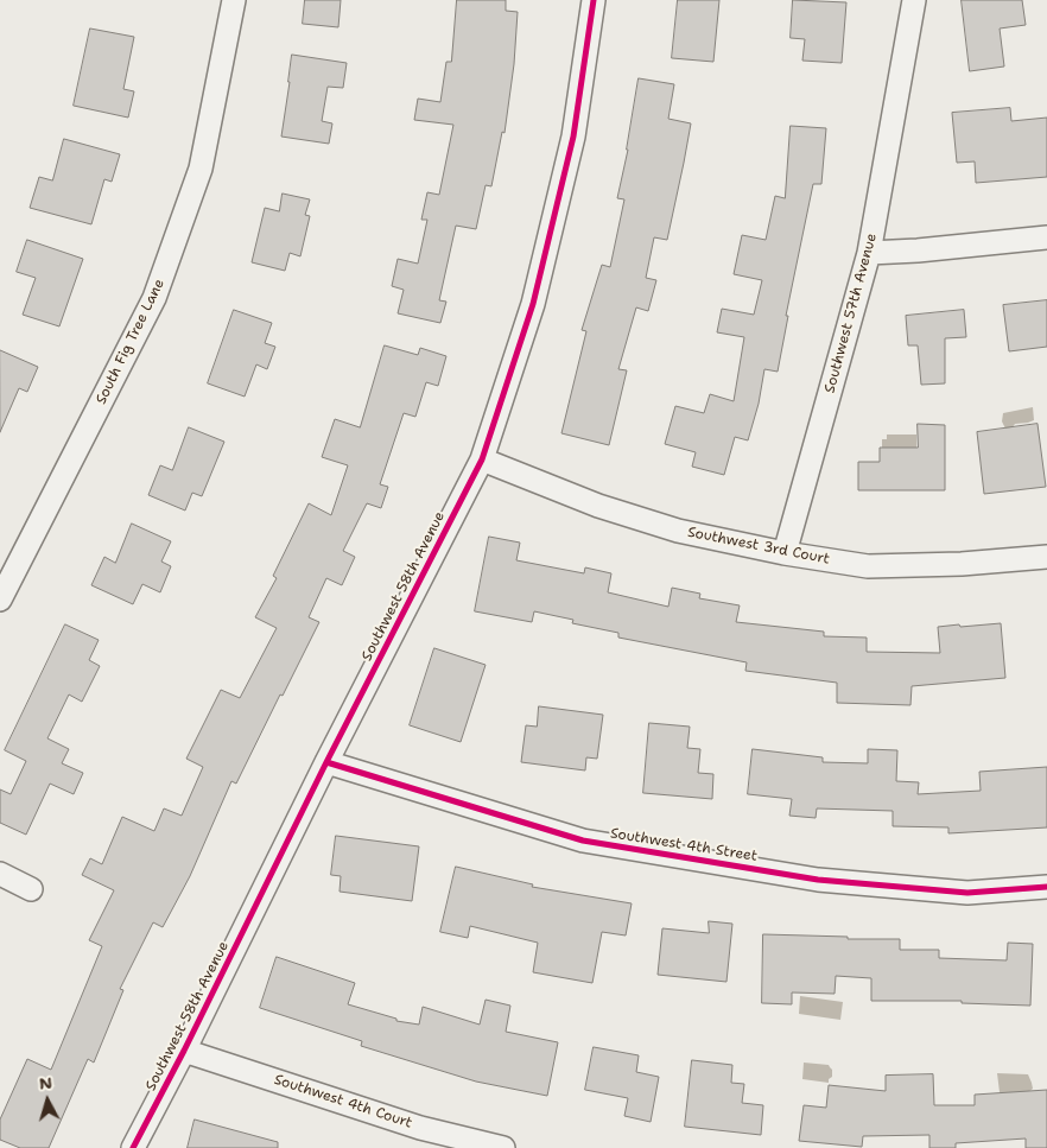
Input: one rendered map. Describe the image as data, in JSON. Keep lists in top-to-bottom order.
{
  "streets": {
    "street": [
      "Southwest 57th Avenue",
      "South Fig Tree Lane",
      "Southwest 3rd Court",
      "Southwest 58th Avenue",
      "Southwest 4th Street",
      "Southwest 4th Court"
    ]
  },
  "crossings": [
    ["Southwest 57th Avenue", "Southwest 3rd Court"],
    ["Southwest 3rd Court", "Southwest 58th Avenue"],
    ["Southwest 58th Avenue", "Southwest 4th Street"],
    ["Southwest 58th Avenue", "Southwest 4th Court"]
  ],
  "north": "top"
}
